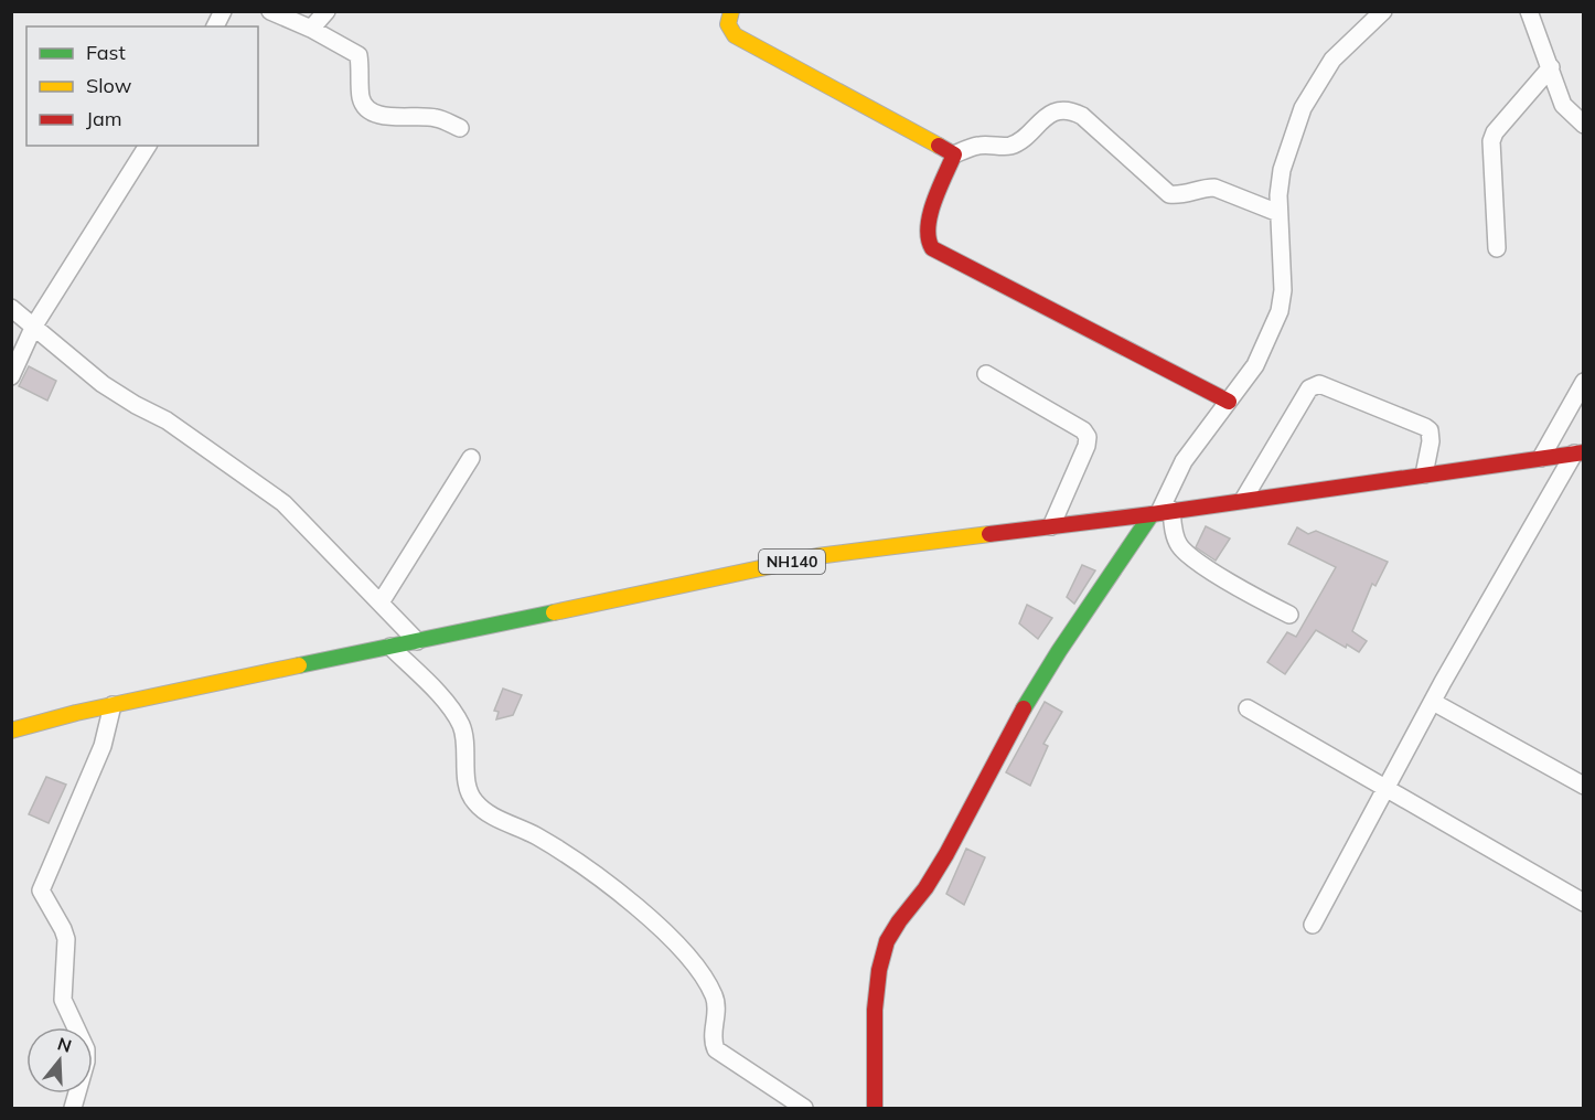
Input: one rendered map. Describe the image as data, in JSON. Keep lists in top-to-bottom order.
{
  "streets": {
    "main road": ["NH140"]
  },
  "legend": ["Fast", "Slow", "Jam"],
  "north": "top"
}
